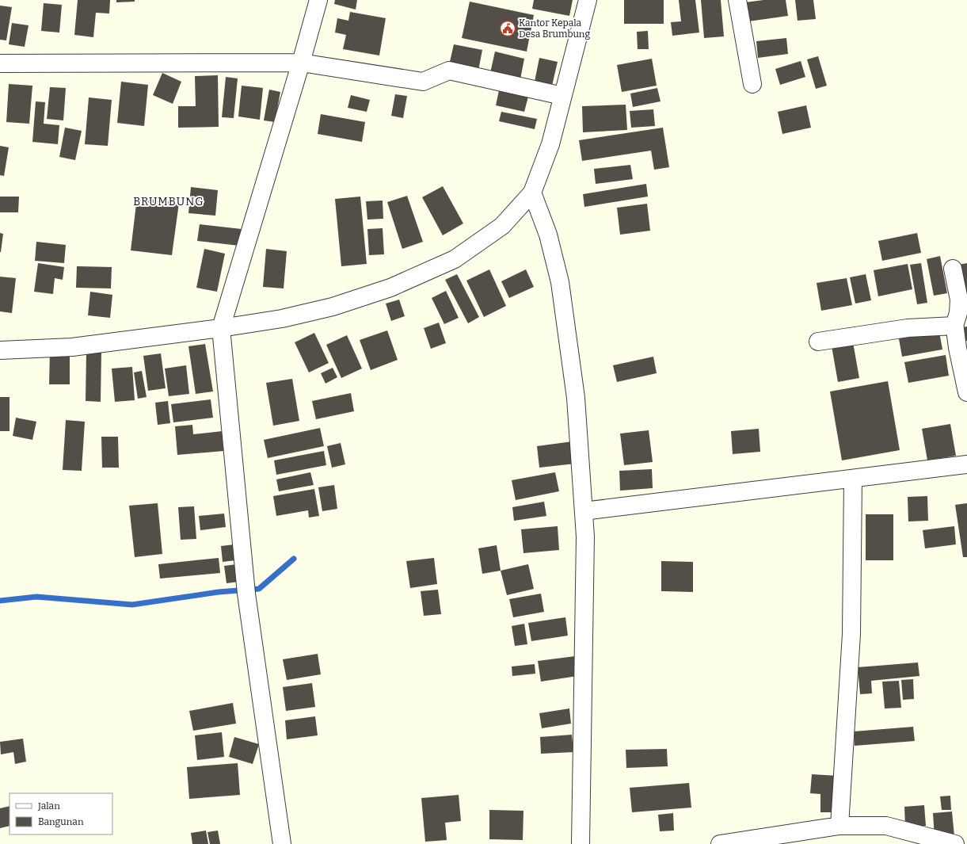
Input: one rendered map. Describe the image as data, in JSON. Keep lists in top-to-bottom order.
{
  "districts": ["BRUMBUNG"],
  "places": {
    "public building": ["Kantor Kepala Desa Brumbung"]
  },
  "legend": ["Jalan", "Bangunan"]
}
